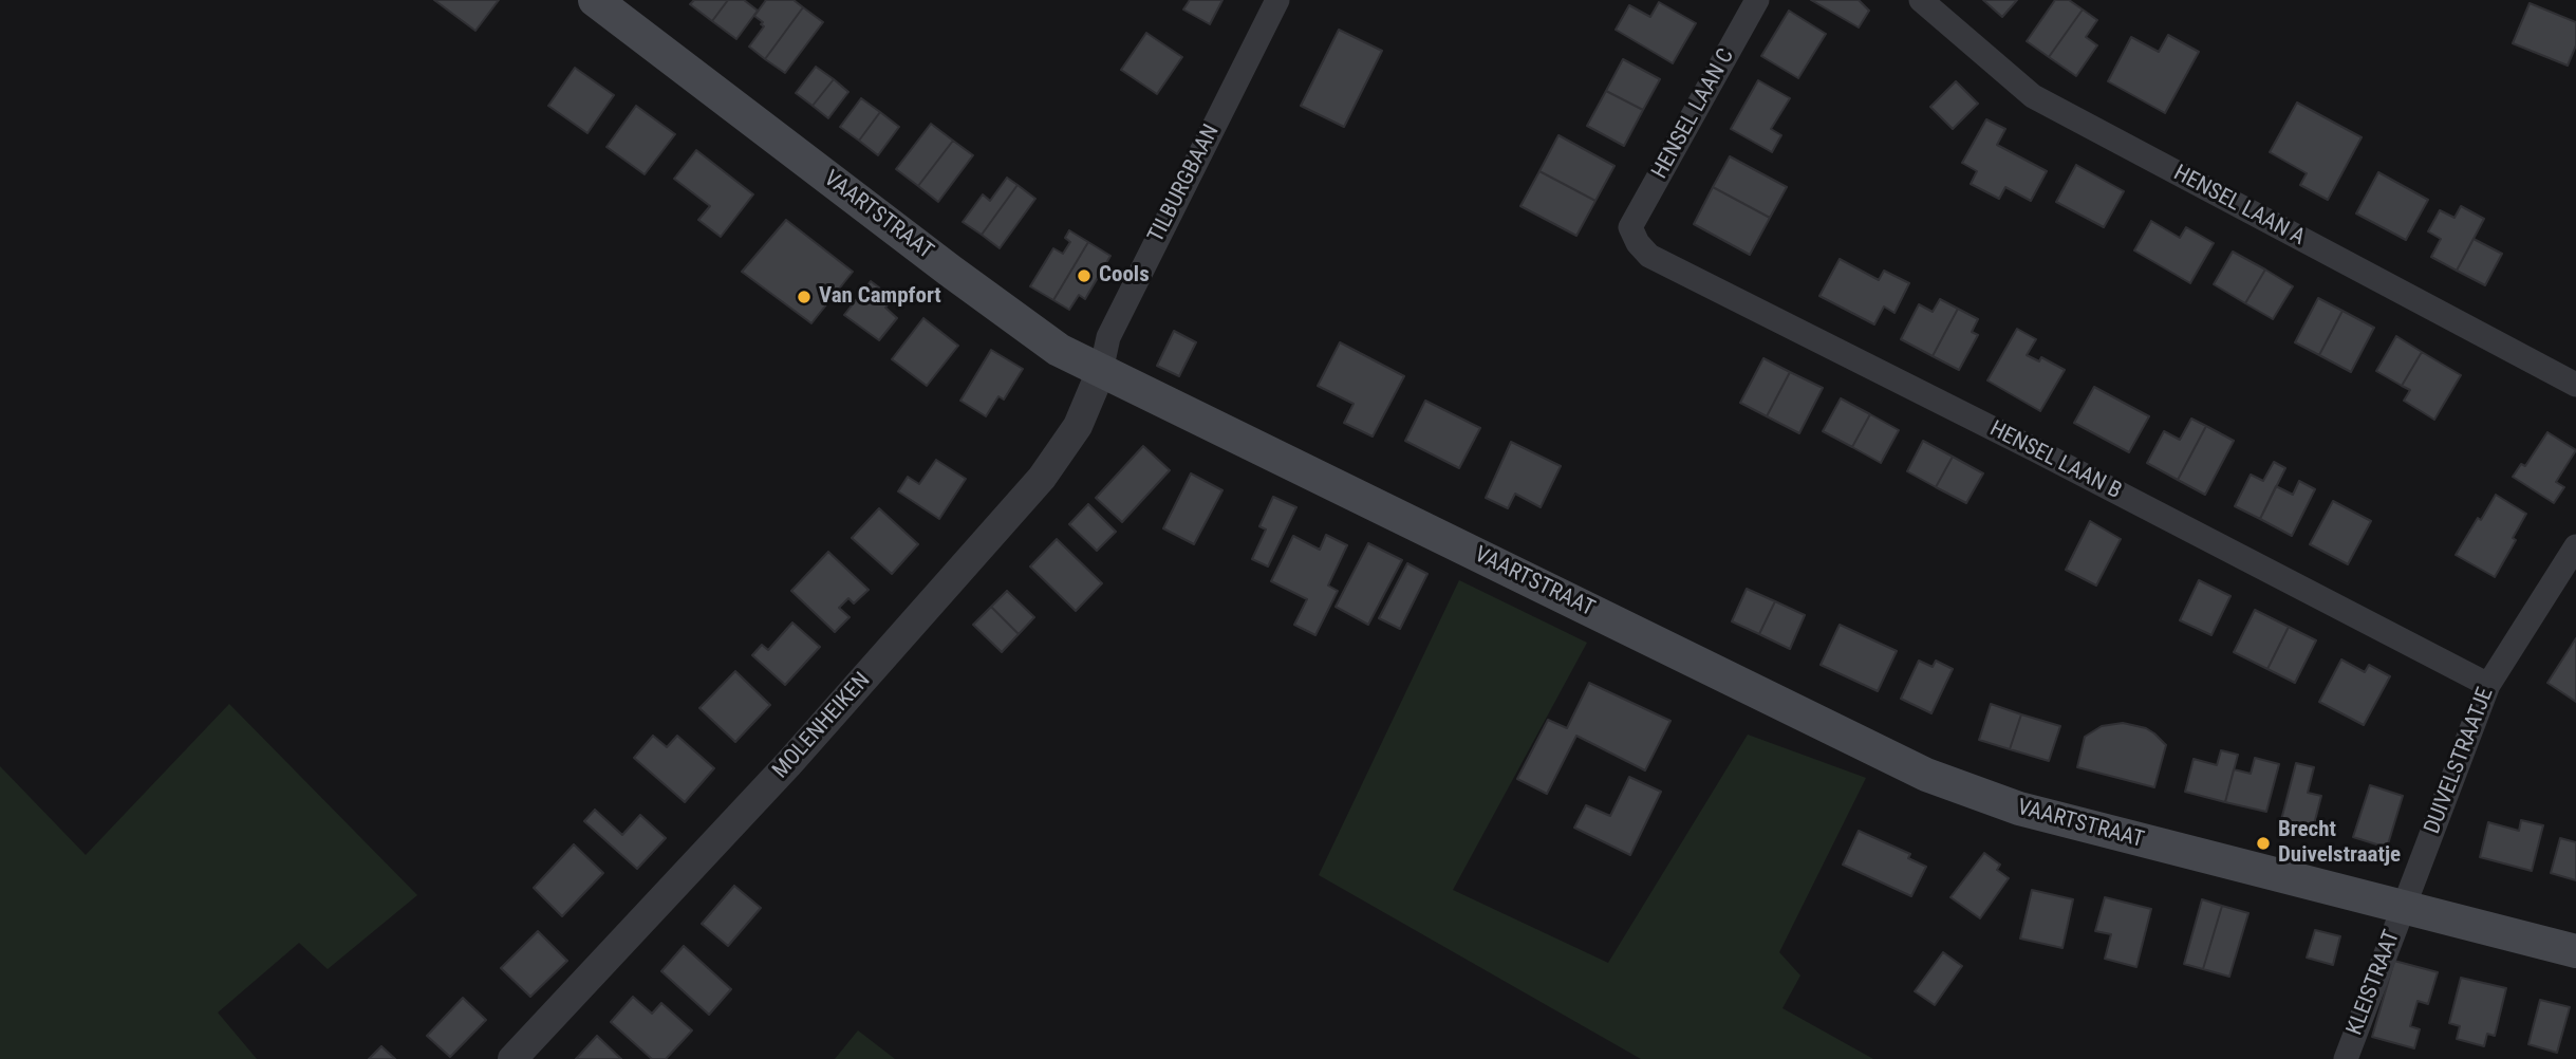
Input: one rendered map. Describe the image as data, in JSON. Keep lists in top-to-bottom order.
{
  "streets": {
    "main road": ["VAARTSTRAAT"],
    "street": [
      "HENSEL LAAN C",
      "TILBURGBAAN",
      "HENSEL LAAN A",
      "HENSEL LAAN B",
      "MOLENHEIKEN",
      "DUIVELSTRAATJE",
      "KLEISTRAAT"
    ]
  },
  "crossings": [
    ["HENSEL LAAN C", "HENSEL LAAN B"],
    ["TILBURGBAAN", "VAARTSTRAAT"],
    ["TILBURGBAAN", "MOLENHEIKEN"],
    ["VAARTSTRAAT", "MOLENHEIKEN"],
    ["VAARTSTRAAT", "DUIVELSTRAATJE"],
    ["VAARTSTRAAT", "KLEISTRAAT"],
    ["HENSEL LAAN B", "DUIVELSTRAATJE"],
    ["DUIVELSTRAATJE", "KLEISTRAAT"]
  ],
  "places": ["Cools", "Van Campfort", "Brecht Duivelstraatje"]
}
